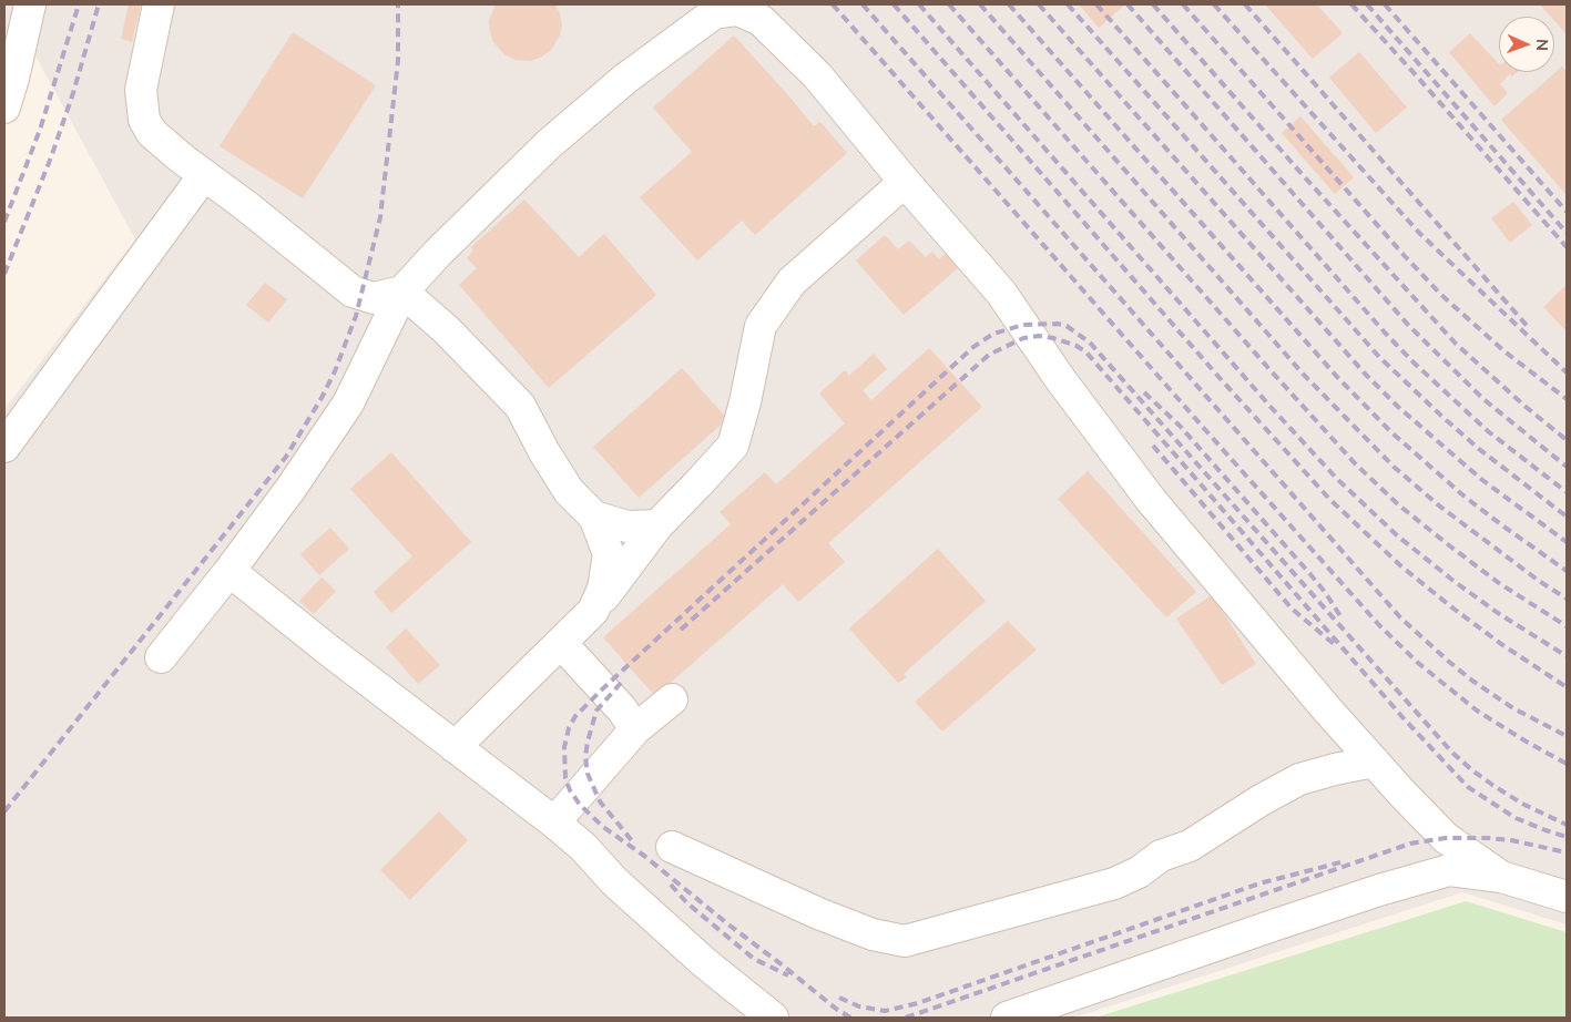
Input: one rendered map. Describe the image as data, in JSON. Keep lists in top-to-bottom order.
{
  "north": "right"
}
